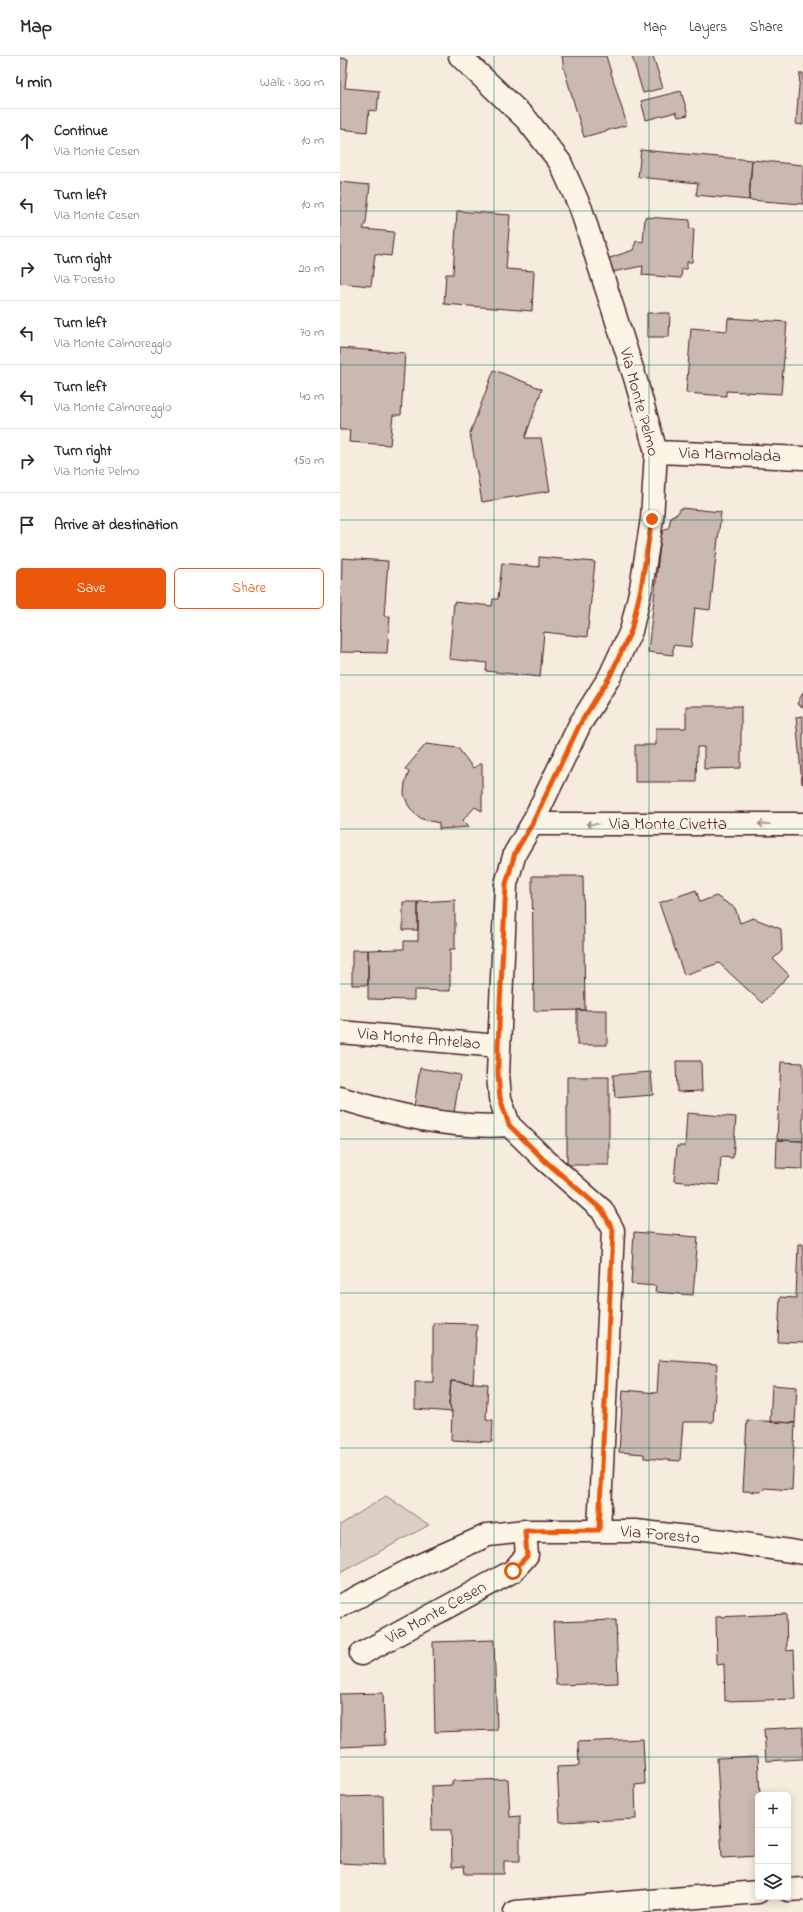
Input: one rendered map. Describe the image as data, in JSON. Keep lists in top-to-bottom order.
{
  "streets": {
    "street": [
      "Via Monte Pelmo",
      "Via Marmolada",
      "Via Monte Civetta",
      "Via Monte Antelao",
      "Via Foresto",
      "Via Monte Cesen"
    ]
  },
  "crossings": [
    ["Via Monte Pelmo", "Via Marmolada"],
    ["Via Monte Pelmo", "Via Monte Civetta"],
    ["Via Monte Pelmo", "Via Monte Antelao"],
    ["Via Foresto", "Via Monte Cesen"]
  ],
  "one_way": ["Via Monte Civetta"],
  "page": {
    "header": "Map",
    "nav": ["Map", "Layers", "Share"],
    "heading": ["4 min", "Walk · 300 m"],
    "list": [
      ["Continue", "Via Monte Cesen", "10 m"],
      ["Turn left", "Via Monte Cesen", "10 m"],
      ["Turn right", "Via Foresto", "20 m"],
      ["Turn left", "Via Monte Calmoreggio", "70 m"],
      ["Turn left", "Via Monte Calmoreggio", "40 m"],
      ["Turn right", "Via Monte Pelmo", "150 m"],
      "Arrive at destination"
    ],
    "buttons": ["Save", "Share"],
    "map_buttons": ["+", "−"]
  }
}
